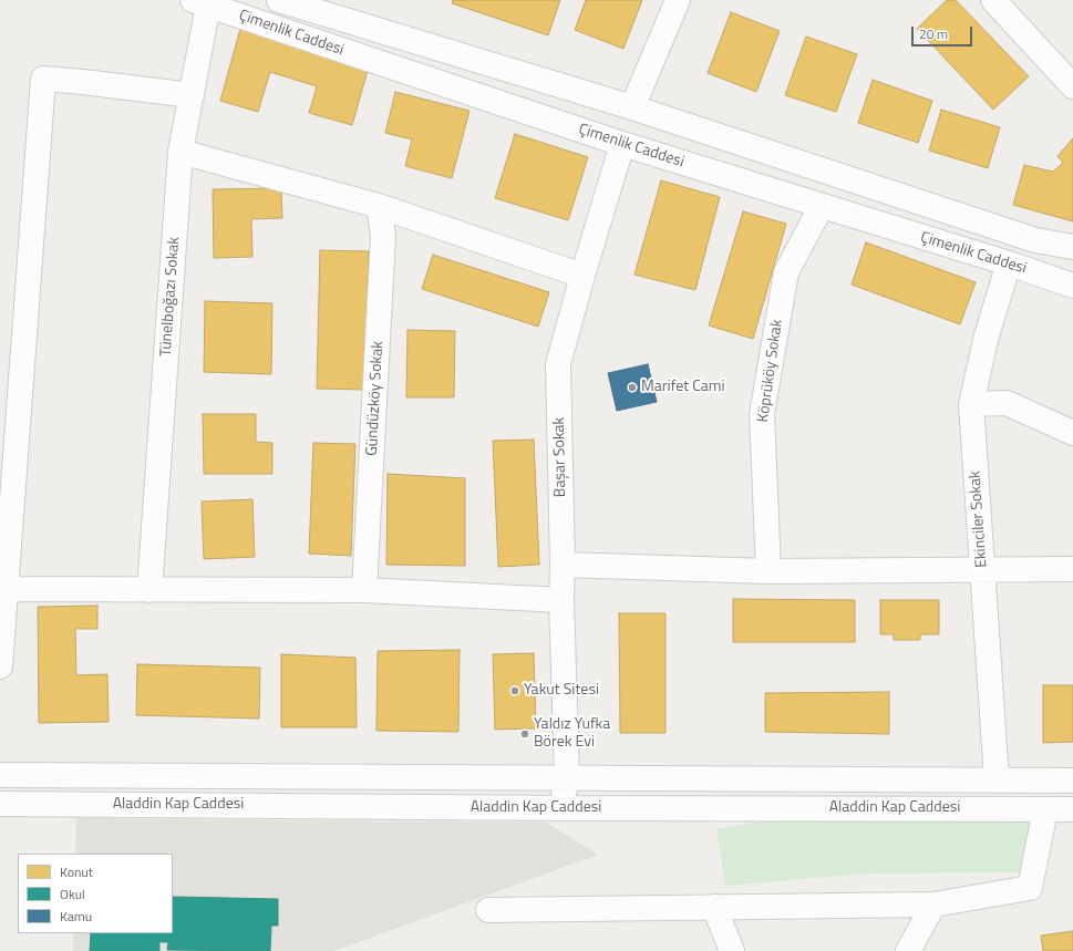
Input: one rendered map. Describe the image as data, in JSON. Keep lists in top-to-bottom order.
{
  "streets": {
    "street": [
      "Çimenlik Caddesi",
      "Tünelboğazı Sokak",
      "Köprüköy Sokak",
      "Gündüzköy Sokak",
      "Başar Sokak",
      "Ekinciler Sokak",
      "Aladdin Kap Caddesi"
    ]
  },
  "crossings": [
    ["Çimenlik Caddesi", "Tünelboğazı Sokak"],
    ["Çimenlik Caddesi", "Köprüköy Sokak"],
    ["Çimenlik Caddesi", "Başar Sokak"],
    ["Çimenlik Caddesi", "Ekinciler Sokak"],
    ["Başar Sokak", "Aladdin Kap Caddesi"],
    ["Ekinciler Sokak", "Aladdin Kap Caddesi"]
  ],
  "places": ["Marifet Cami", "Yakut Sitesi", "Yaldız Yufka Börek Evi"],
  "legend": ["Konut", "Okul", "Kamu"],
  "scale_bar": "20 m"
}
